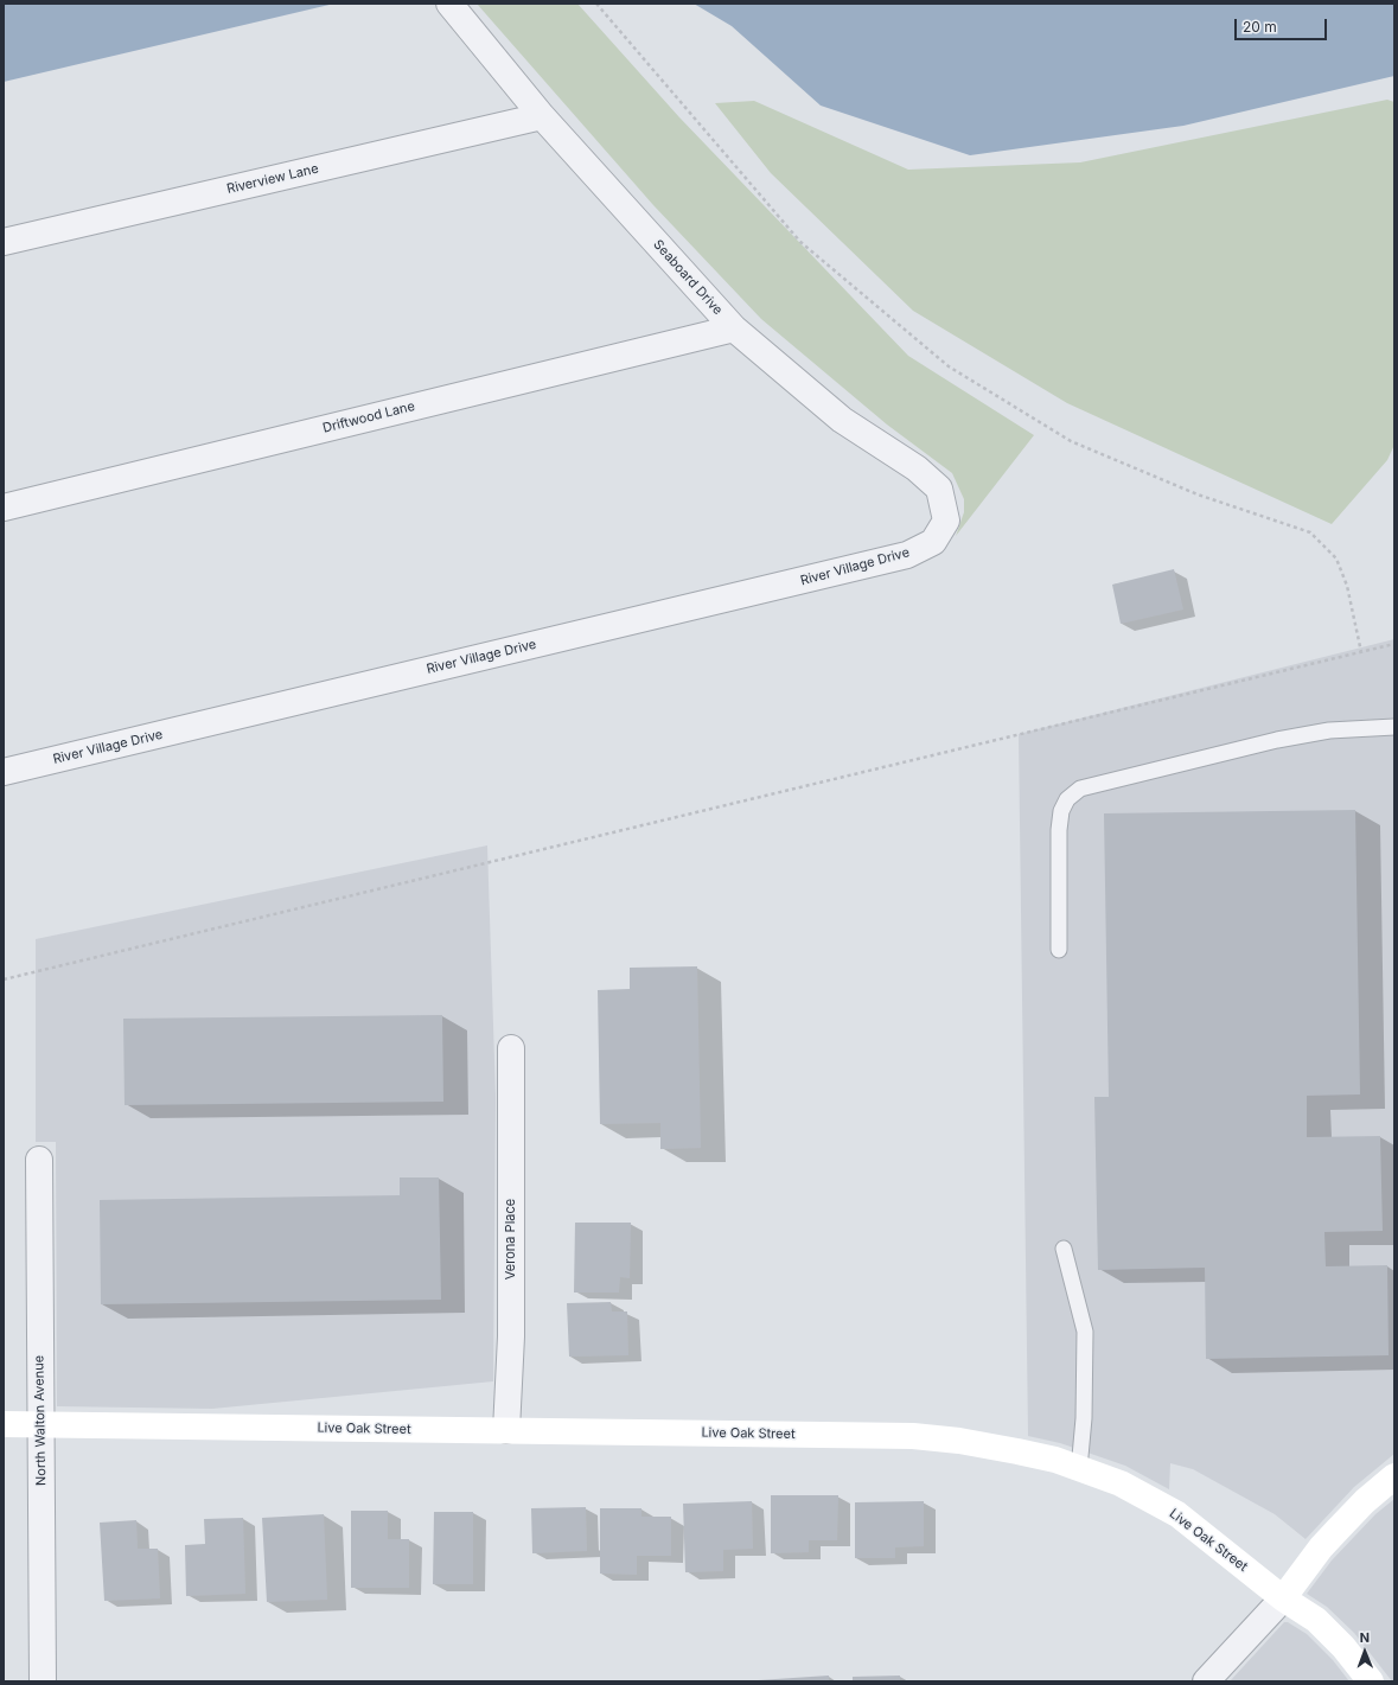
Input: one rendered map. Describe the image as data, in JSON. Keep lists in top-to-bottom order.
{
  "streets": {
    "street": [
      "Riverview Lane",
      "Seaboard Drive",
      "Driftwood Lane",
      "River Village Drive",
      "Verona Place",
      "North Walton Avenue",
      "Live Oak Street"
    ]
  },
  "crossings": [
    ["Riverview Lane", "Seaboard Drive"],
    ["Seaboard Drive", "Driftwood Lane"],
    ["Seaboard Drive", "River Village Drive"],
    ["Verona Place", "Live Oak Street"],
    ["North Walton Avenue", "Live Oak Street"]
  ],
  "scale_bar": "20 m",
  "north": "top"
}
